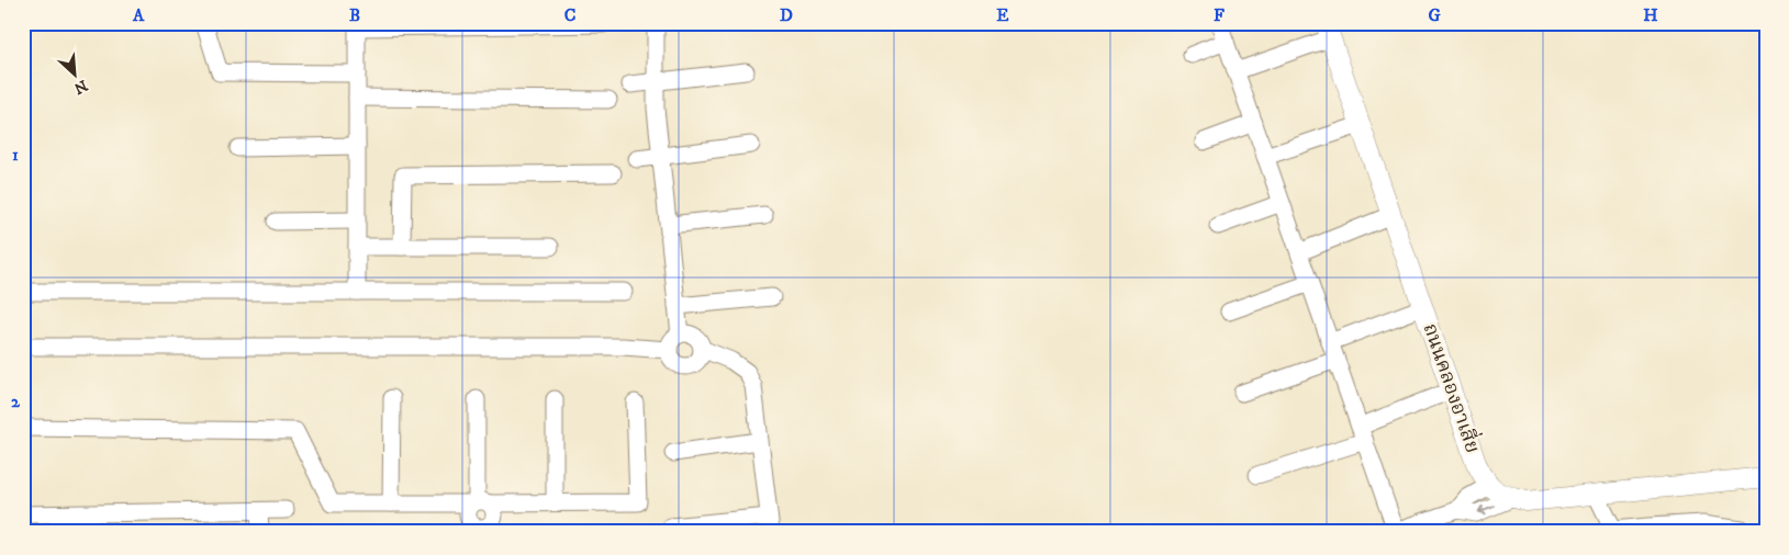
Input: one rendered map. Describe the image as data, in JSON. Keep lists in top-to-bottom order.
{
  "streets": {
    "street": ["ถนนคลองอาเสี่ย"]
  },
  "north": "bottom right",
  "grid": {
    "columns": [
      "A",
      "B",
      "C",
      "D",
      "E",
      "F",
      "G",
      "H"
    ],
    "rows": ["1", "2"]
  }
}
